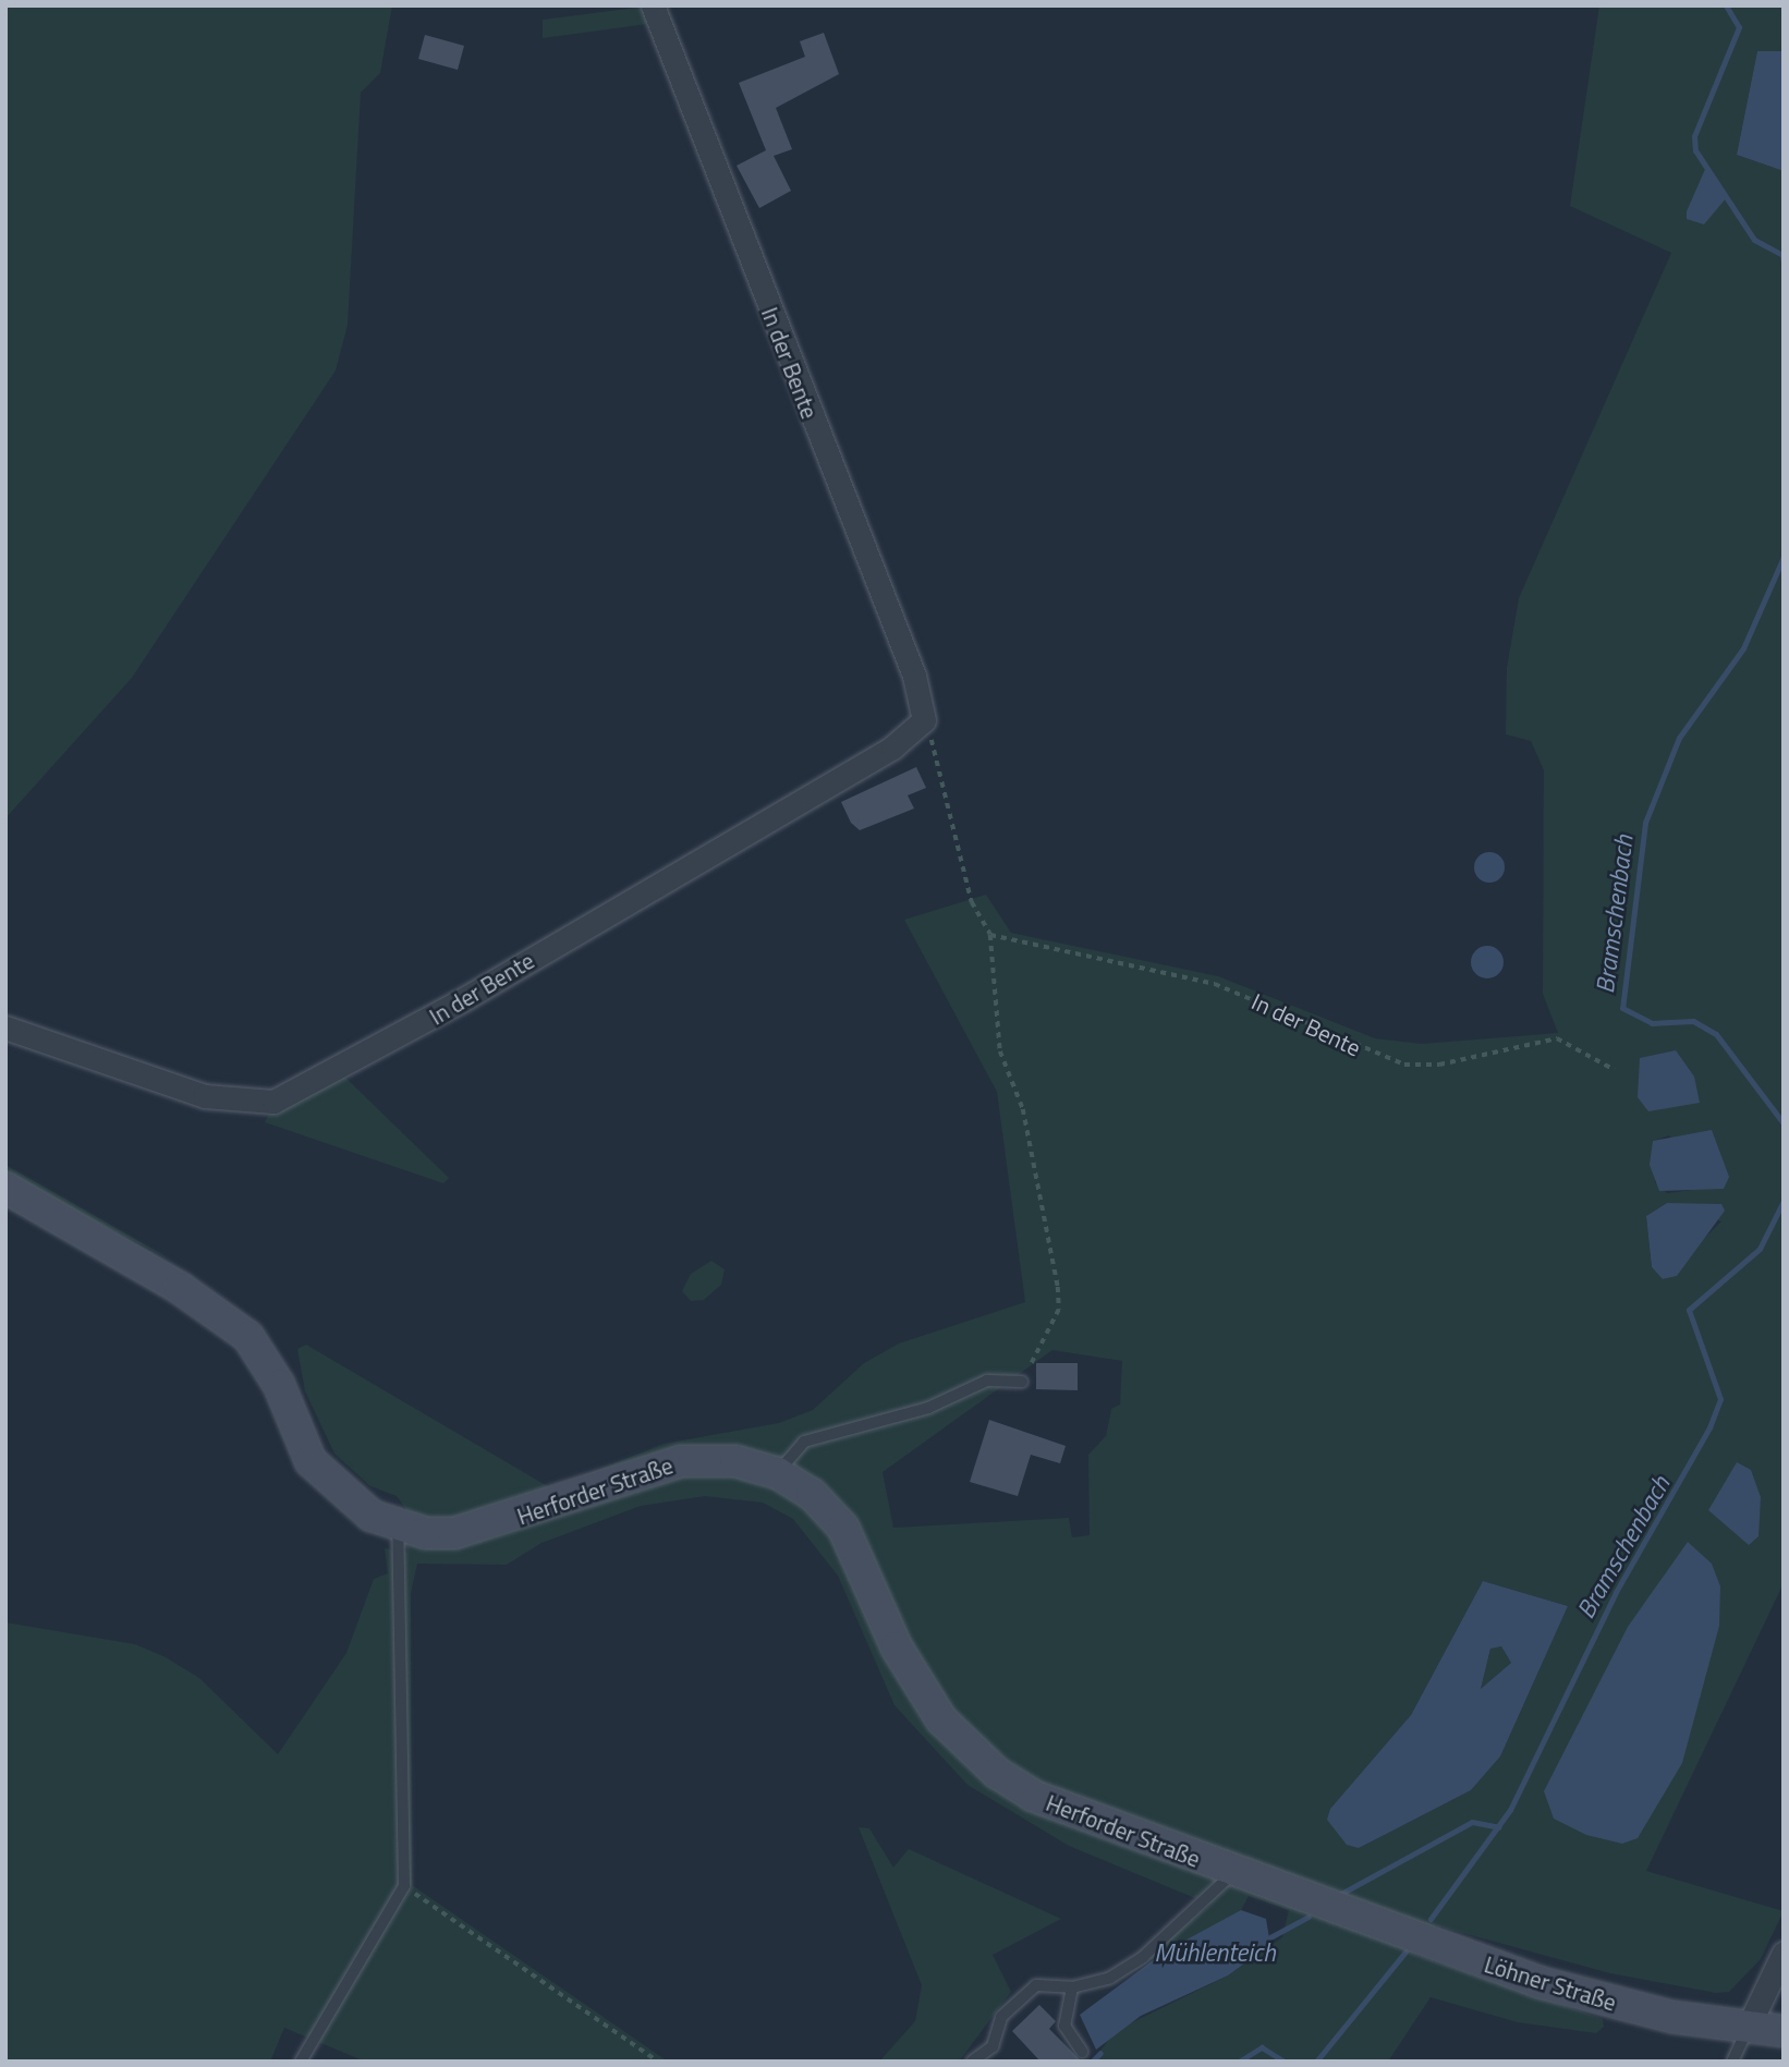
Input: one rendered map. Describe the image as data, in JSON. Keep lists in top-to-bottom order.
{
  "streets": {
    "main road": ["Herforder Straße", "Löhner Straße"],
    "street": ["In der Bente"]
  },
  "crossings": [
    ["Herforder Straße", "Löhner Straße"]
  ],
  "water": ["Bramschenbach", "Mühlenteich"]
}
